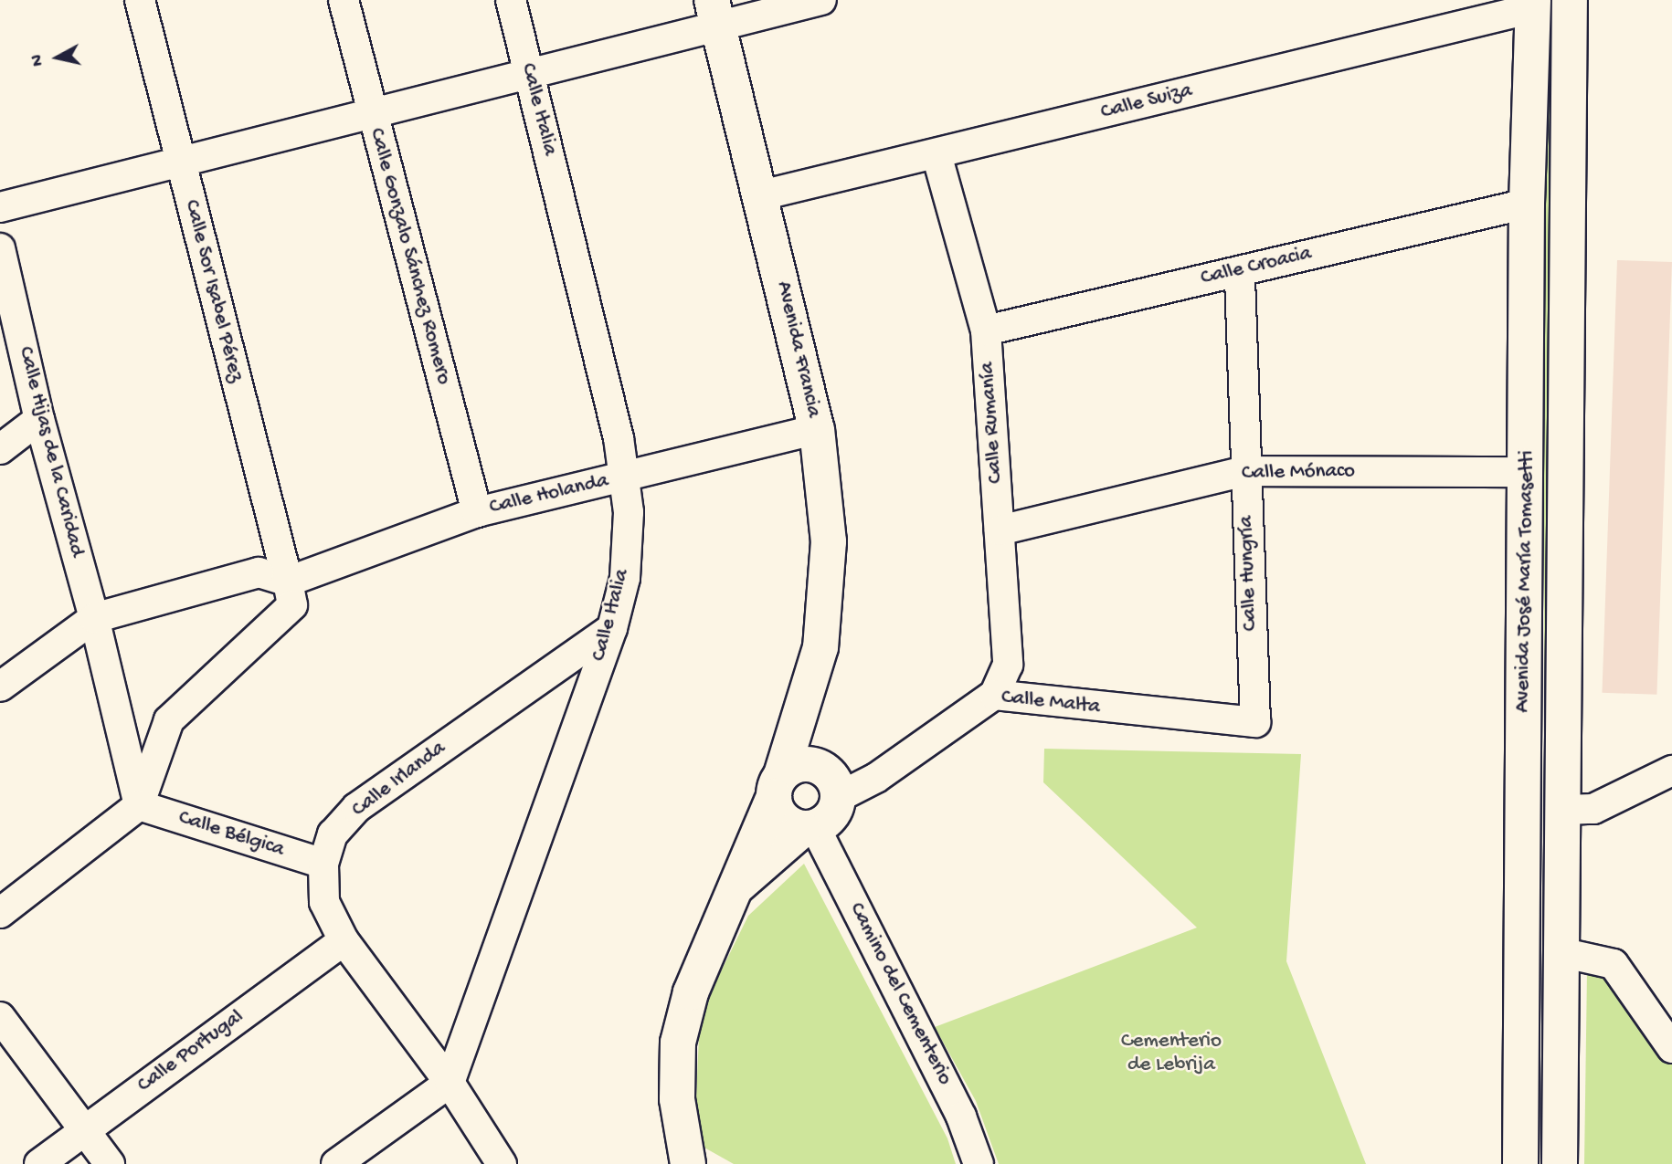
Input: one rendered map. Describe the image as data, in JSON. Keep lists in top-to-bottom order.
{
  "streets": {
    "street": [
      "Calle Suiza",
      "Calle Italia",
      "Calle Gonzalo Sánchez Romero",
      "Calle Croacia",
      "Calle Sor Isabel Pérez",
      "Avenida Francia",
      "Calle Rumanía",
      "Calle Hijas de la Caridad",
      "Calle Mónaco",
      "Calle Holanda",
      "Calle Hungría",
      "Avenida José María Tomasetti",
      "Calle Malta",
      "Calle Irlanda",
      "Calle Bélgica",
      "Camino del Cementerio",
      "Calle Portugal"
    ]
  },
  "crossings": [
    ["Calle Suiza", "Avenida Francia"],
    ["Calle Suiza", "Calle Rumanía"],
    ["Calle Suiza", "Avenida José María Tomasetti"],
    ["Calle Italia", "Calle Holanda"],
    ["Calle Italia", "Calle Irlanda"],
    ["Calle Gonzalo Sánchez Romero", "Calle Holanda"],
    ["Calle Croacia", "Calle Rumanía"],
    ["Calle Croacia", "Calle Hungría"],
    ["Calle Croacia", "Avenida José María Tomasetti"],
    ["Calle Sor Isabel Pérez", "Calle Hijas de la Caridad"],
    ["Calle Sor Isabel Pérez", "Calle Holanda"],
    ["Calle Sor Isabel Pérez", "Calle Bélgica"],
    ["Avenida Francia", "Calle Holanda"],
    ["Avenida Francia", "Calle Malta"],
    ["Avenida Francia", "Camino del Cementerio"],
    ["Calle Rumanía", "Calle Mónaco"],
    ["Calle Rumanía", "Calle Malta"],
    ["Calle Hijas de la Caridad", "Calle Bélgica"],
    ["Calle Mónaco", "Calle Hungría"],
    ["Calle Mónaco", "Avenida José María Tomasetti"],
    ["Calle Hungría", "Calle Malta"],
    ["Calle Malta", "Camino del Cementerio"],
    ["Calle Irlanda", "Calle Bélgica"],
    ["Calle Irlanda", "Calle Portugal"]
  ],
  "parks": ["Cementerio de Lebrija"],
  "north": "left"
}
